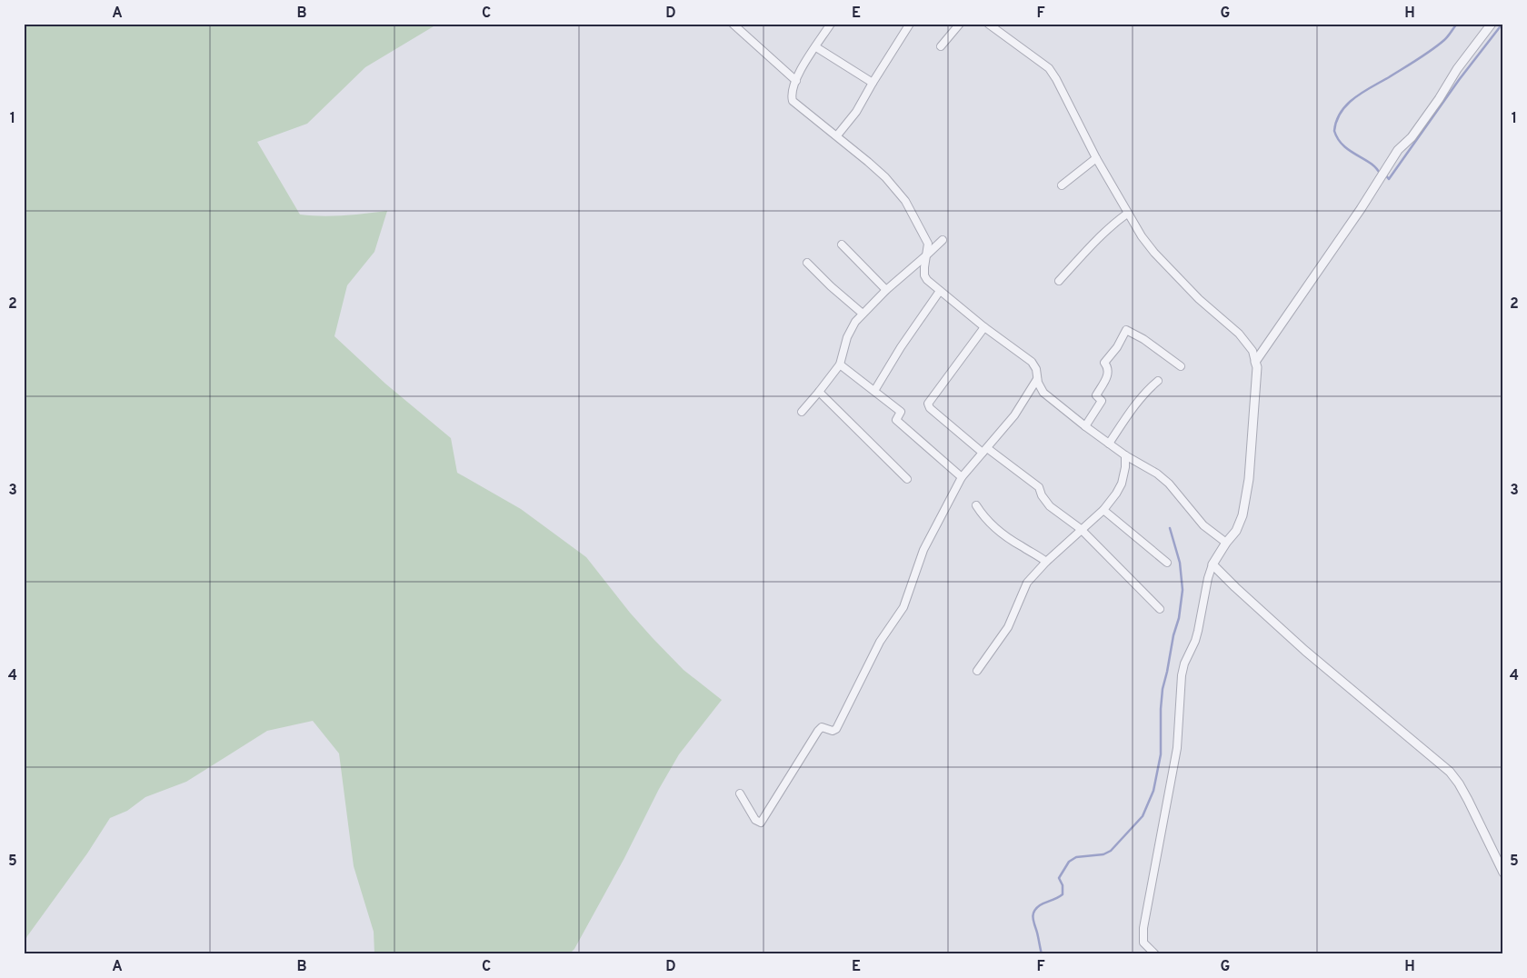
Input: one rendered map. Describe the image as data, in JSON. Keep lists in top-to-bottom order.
{
  "grid": {
    "columns": [
      "A",
      "B",
      "C",
      "D",
      "E",
      "F",
      "G",
      "H"
    ],
    "rows": [
      "1",
      "2",
      "3",
      "4",
      "5"
    ]
  }
}
